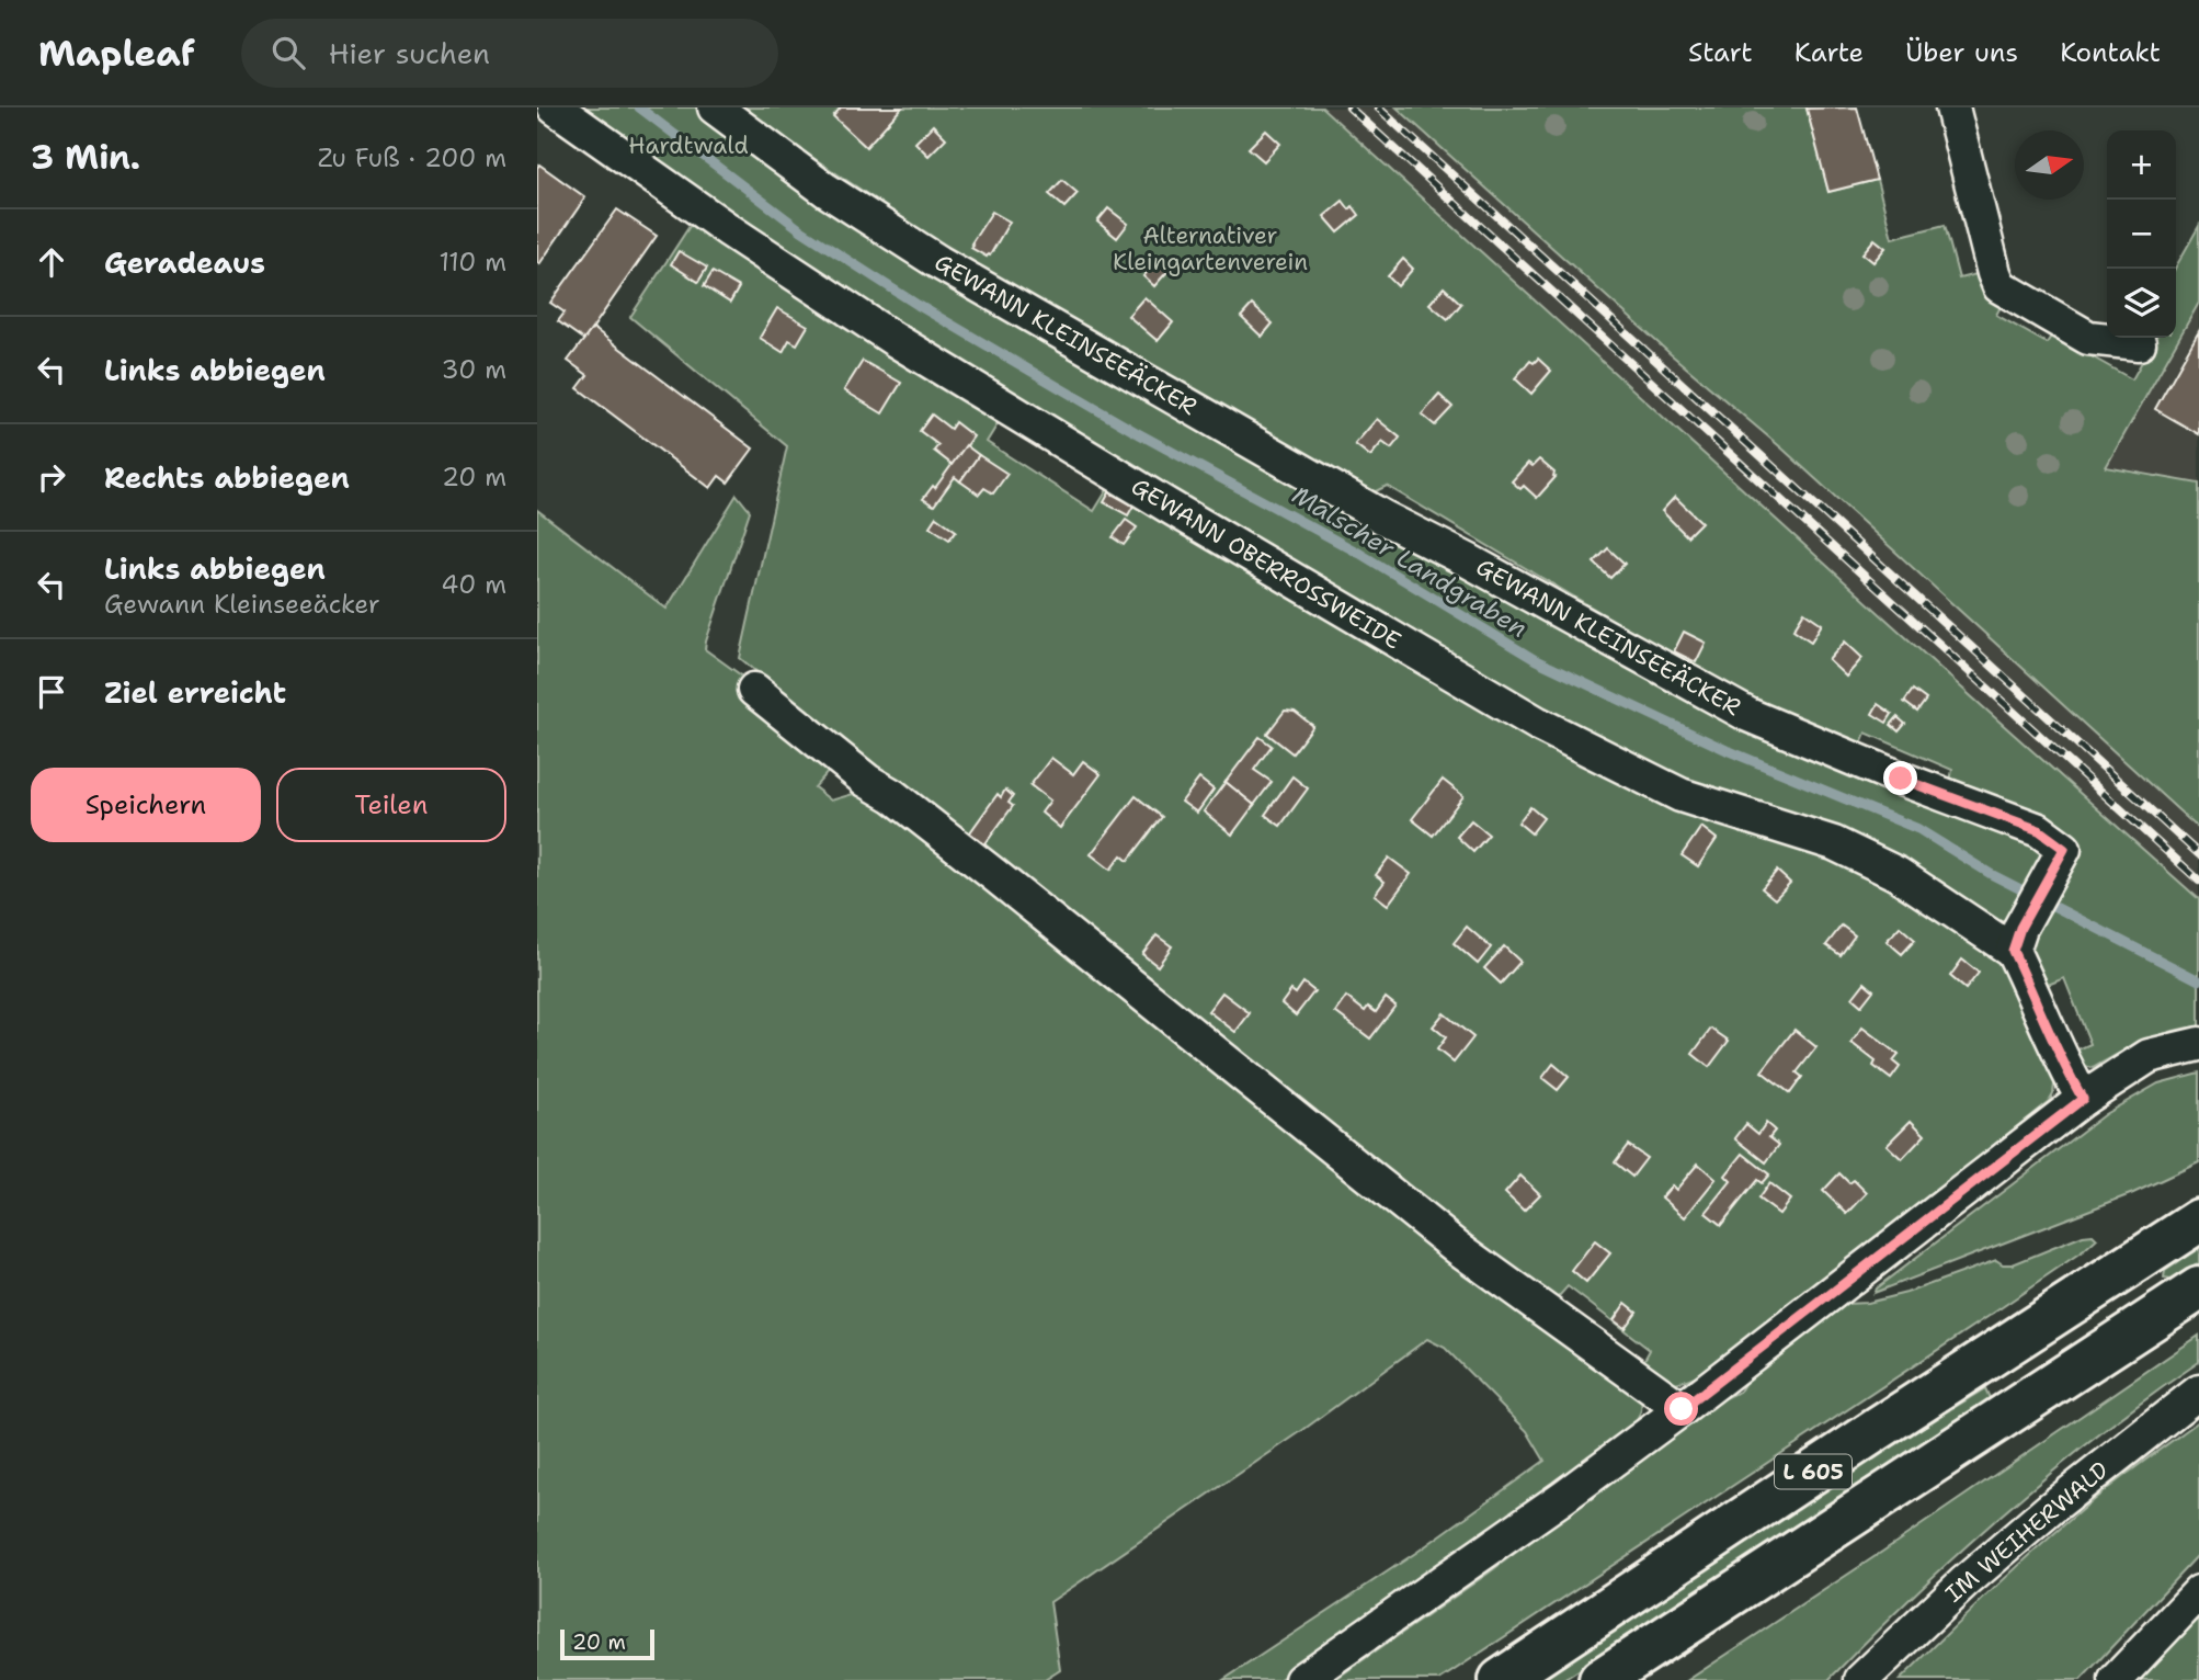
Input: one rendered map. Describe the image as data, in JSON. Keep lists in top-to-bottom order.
{
  "streets": {
    "highway": ["L 605"],
    "street": ["GEWANN KLEINSEEÄCKER", "GEWANN OBERROSSWEIDE", "IM WEIHERWALD"]
  },
  "crossings": [
    ["GEWANN KLEINSEEÄCKER", "GEWANN OBERROSSWEIDE"]
  ],
  "water": ["Malscher Landgraben"],
  "parks": ["Hardtwald", "Alternativer Kleingartenverein"],
  "scale_bar": "20 m",
  "north": "right",
  "page": {
    "header": "Mapleaf",
    "search": "Hier suchen",
    "nav": [
      "Start",
      "Karte",
      "Über uns",
      "Kontakt"
    ],
    "heading": ["3 Min.", "Zu Fuß · 200 m"],
    "map_buttons": ["+", "−"],
    "list": [
      ["Geradeaus", "110 m"],
      ["Links abbiegen", "30 m"],
      ["Rechts abbiegen", "20 m"],
      ["Links abbiegen", "Gewann Kleinseeäcker", "40 m"],
      "Ziel erreicht"
    ],
    "buttons": ["Speichern", "Teilen"],
    "scale": "20 m"
  }
}
